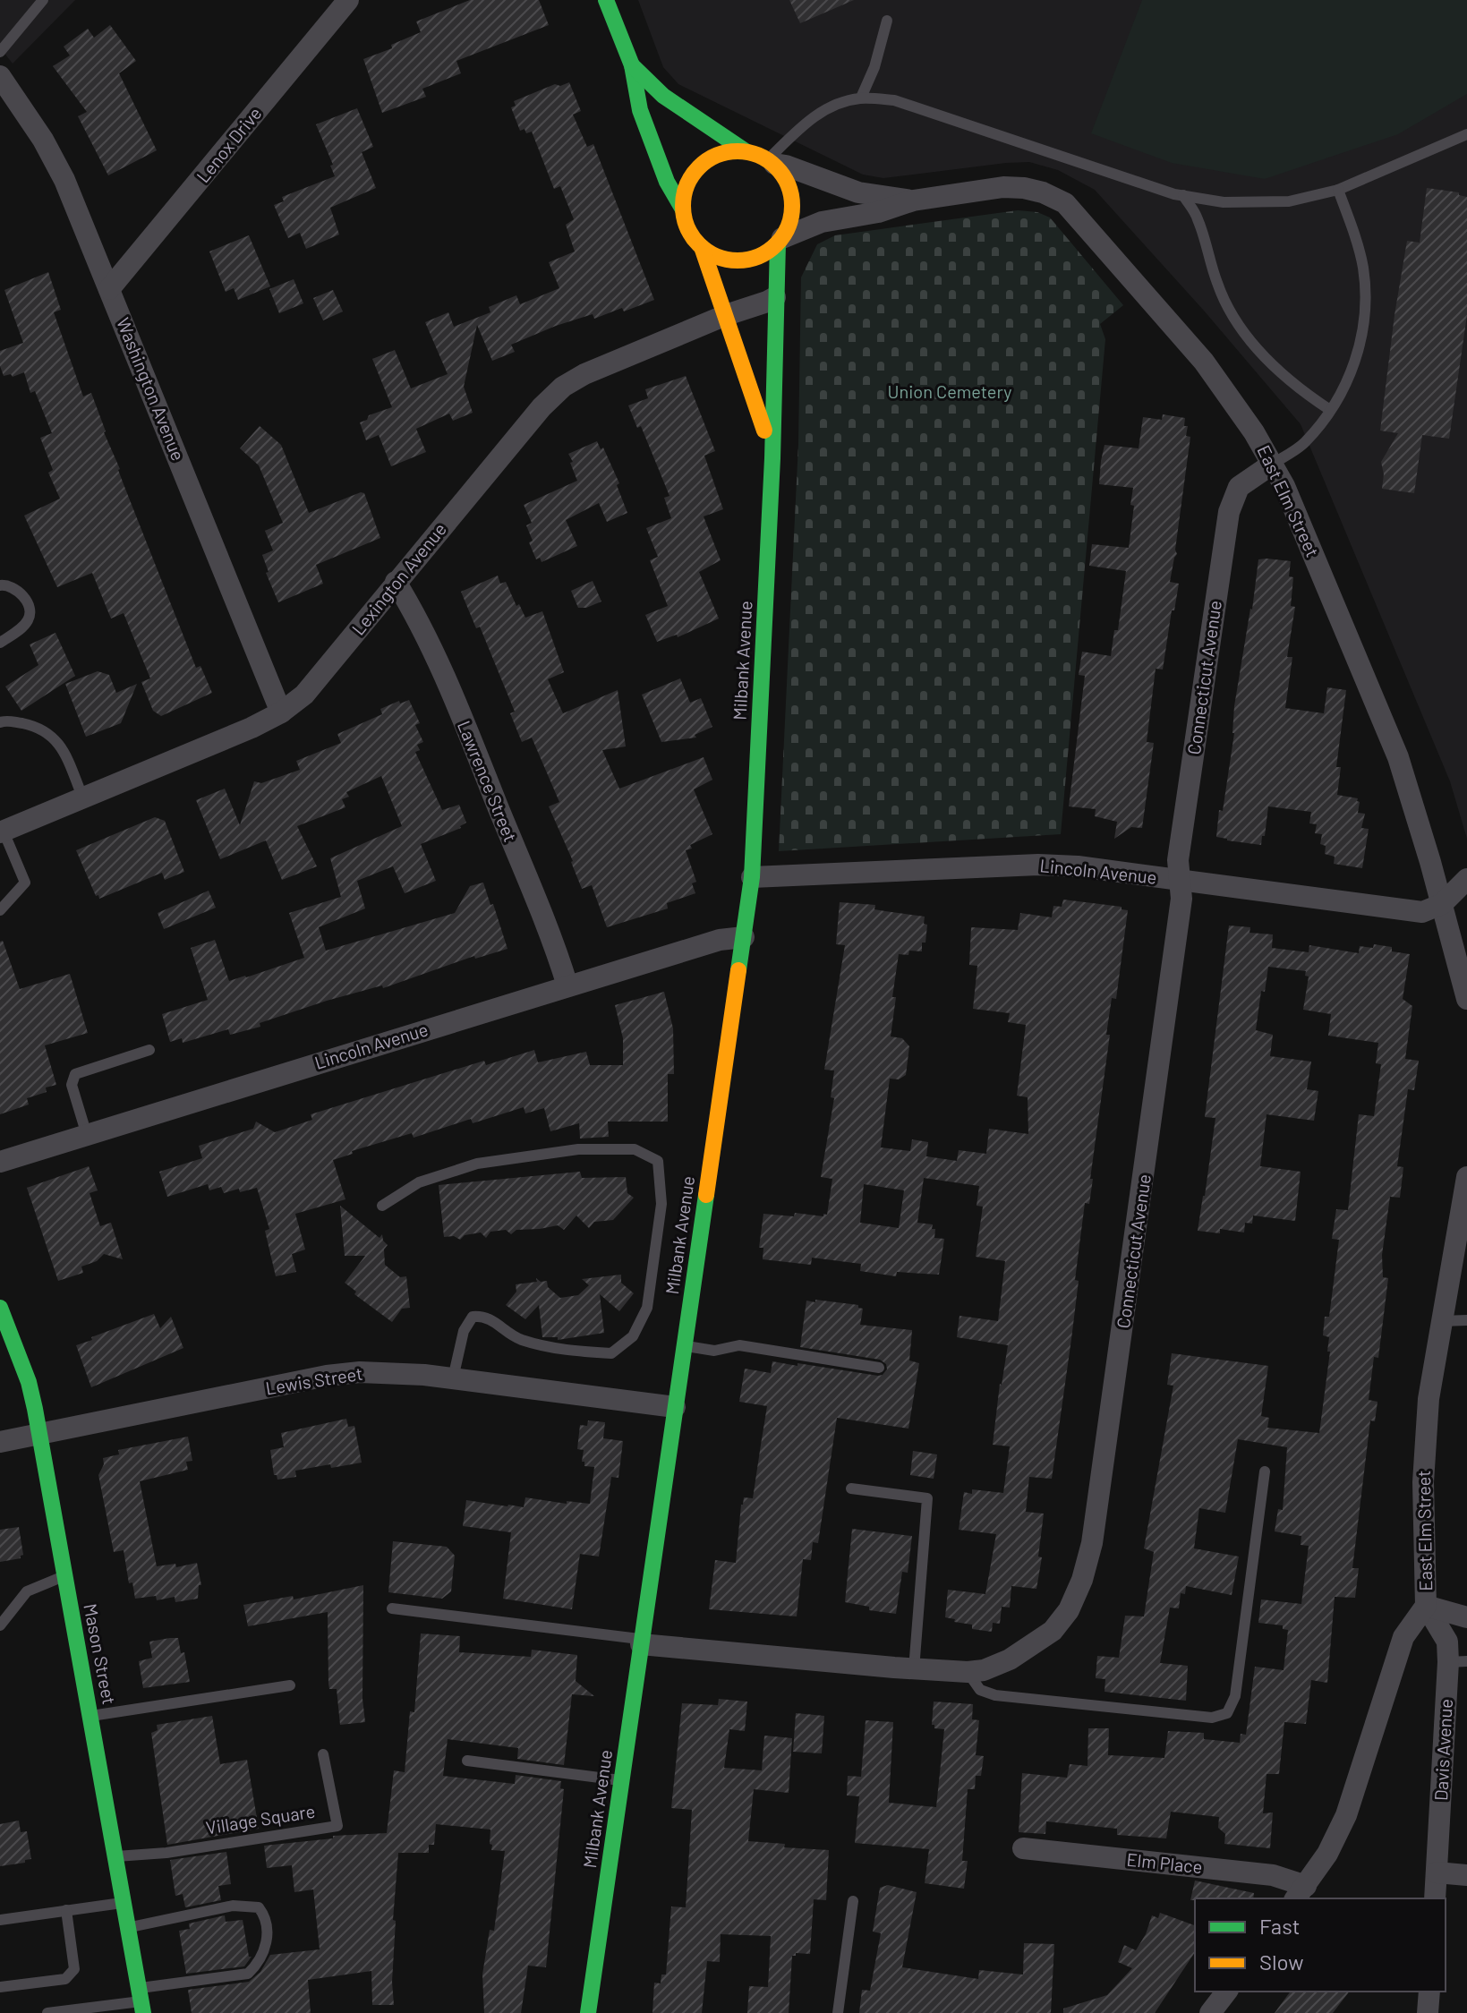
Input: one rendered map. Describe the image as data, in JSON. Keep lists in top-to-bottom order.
{
  "streets": {
    "main road": ["Milbank Avenue", "Mason Street"],
    "street": [
      "Lenox Drive",
      "Washington Avenue",
      "East Elm Street",
      "Lexington Avenue",
      "Connecticut Avenue",
      "Lawrence Street",
      "Lincoln Avenue",
      "Lewis Street",
      "Davis Avenue",
      "Elm Place"
    ],
    "lane": ["Village Square"]
  },
  "crossings": [
    ["Lenox Drive", "Washington Avenue"],
    ["Washington Avenue", "Lexington Avenue"],
    ["East Elm Street", "Milbank Avenue"],
    ["East Elm Street", "Connecticut Avenue"],
    ["East Elm Street", "Lincoln Avenue"],
    ["East Elm Street", "Davis Avenue"],
    ["East Elm Street", "Elm Place"],
    ["Lexington Avenue", "Milbank Avenue"],
    ["Lexington Avenue", "Lawrence Street"],
    ["Milbank Avenue", "Connecticut Avenue"],
    ["Milbank Avenue", "Lincoln Avenue"],
    ["Milbank Avenue", "Lewis Street"],
    ["Connecticut Avenue", "Lincoln Avenue"],
    ["Lawrence Street", "Lincoln Avenue"],
    ["Lewis Street", "Mason Street"],
    ["Mason Street", "Village Square"]
  ],
  "parks": ["Union Cemetery"],
  "legend": ["Fast", "Slow"]
}
